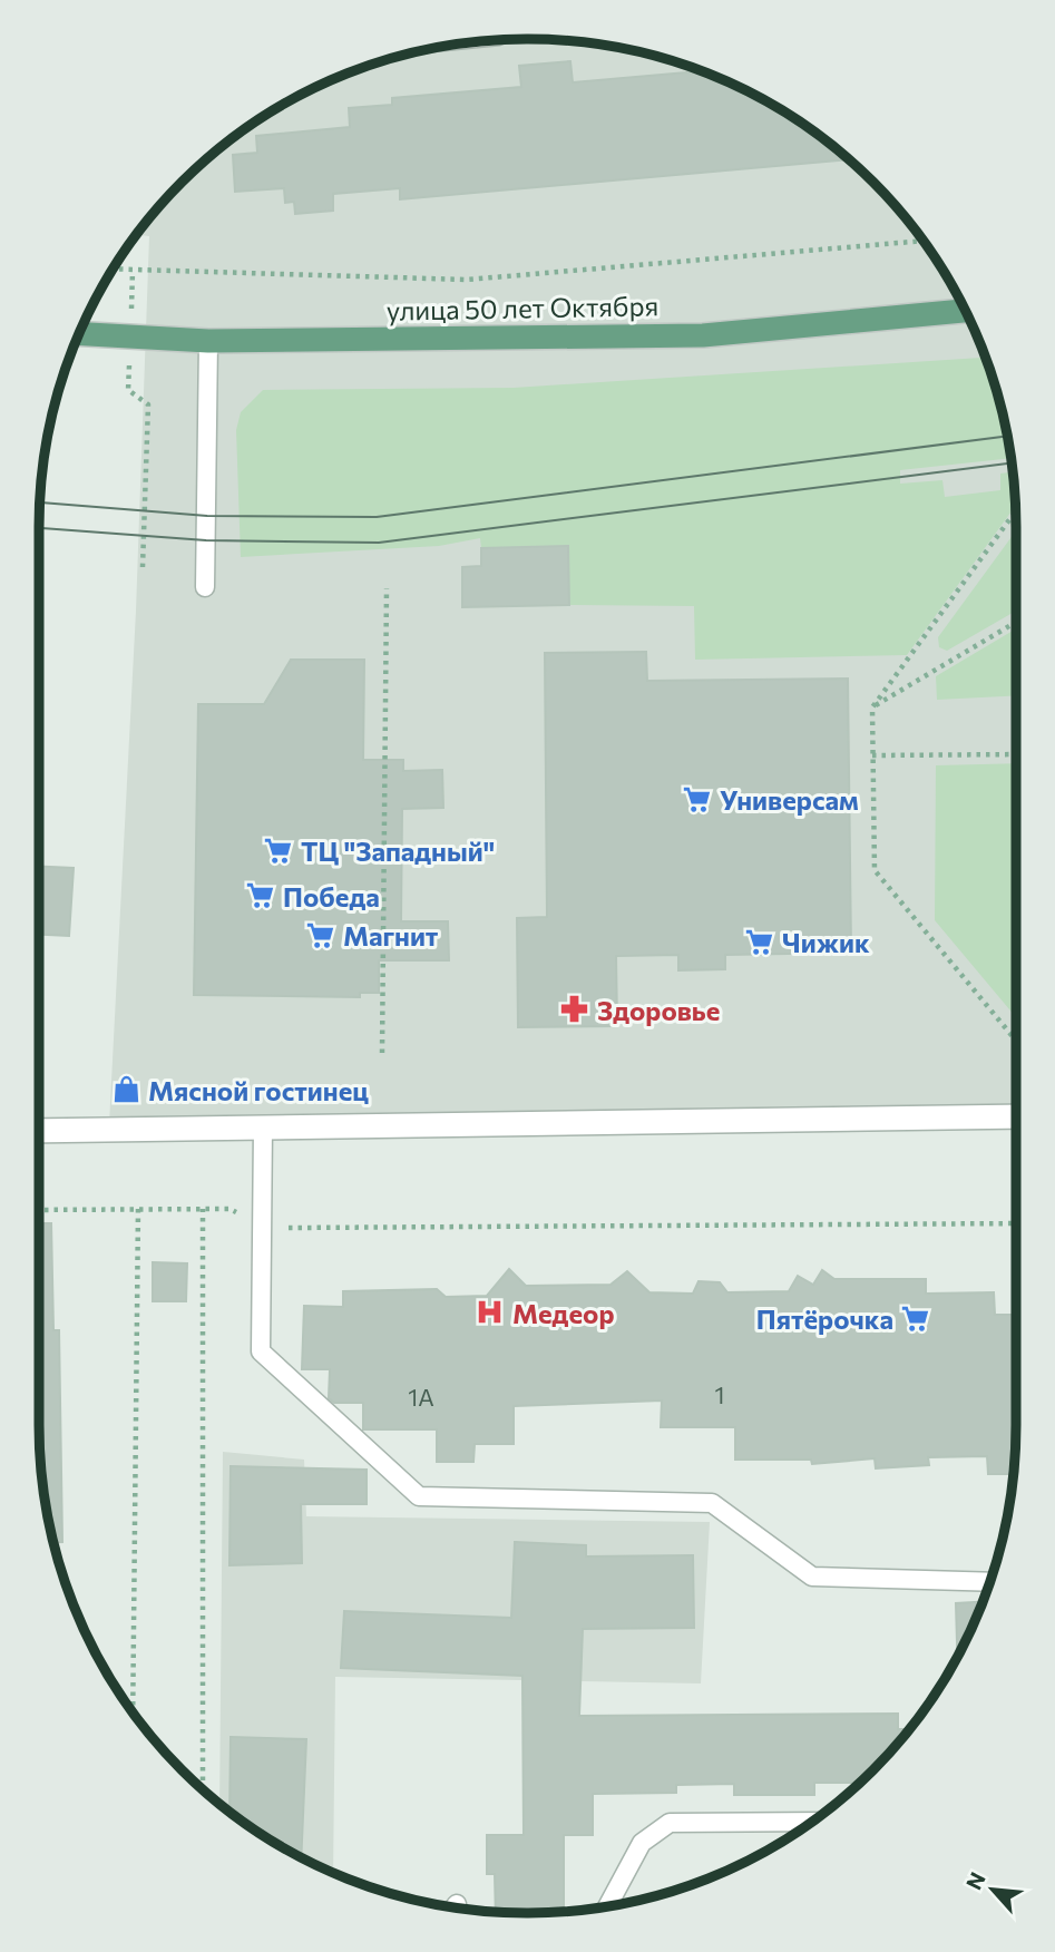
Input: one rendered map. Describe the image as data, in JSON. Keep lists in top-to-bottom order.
{
  "streets": {
    "main road": ["улица 50 лет Октября"]
  },
  "places": {
    "supermarket": [
      "Универсам",
      "ТЦ \"Западный\"",
      "Победа",
      "Магнит",
      "Чижик",
      "Пятёрочка"
    ],
    "pharmacy": ["Здоровье"],
    "shop": ["Мясной гостинец"],
    "hospital": ["Медеор"]
  },
  "house_numbers": ["1", "1А"],
  "north": "top left"
}
